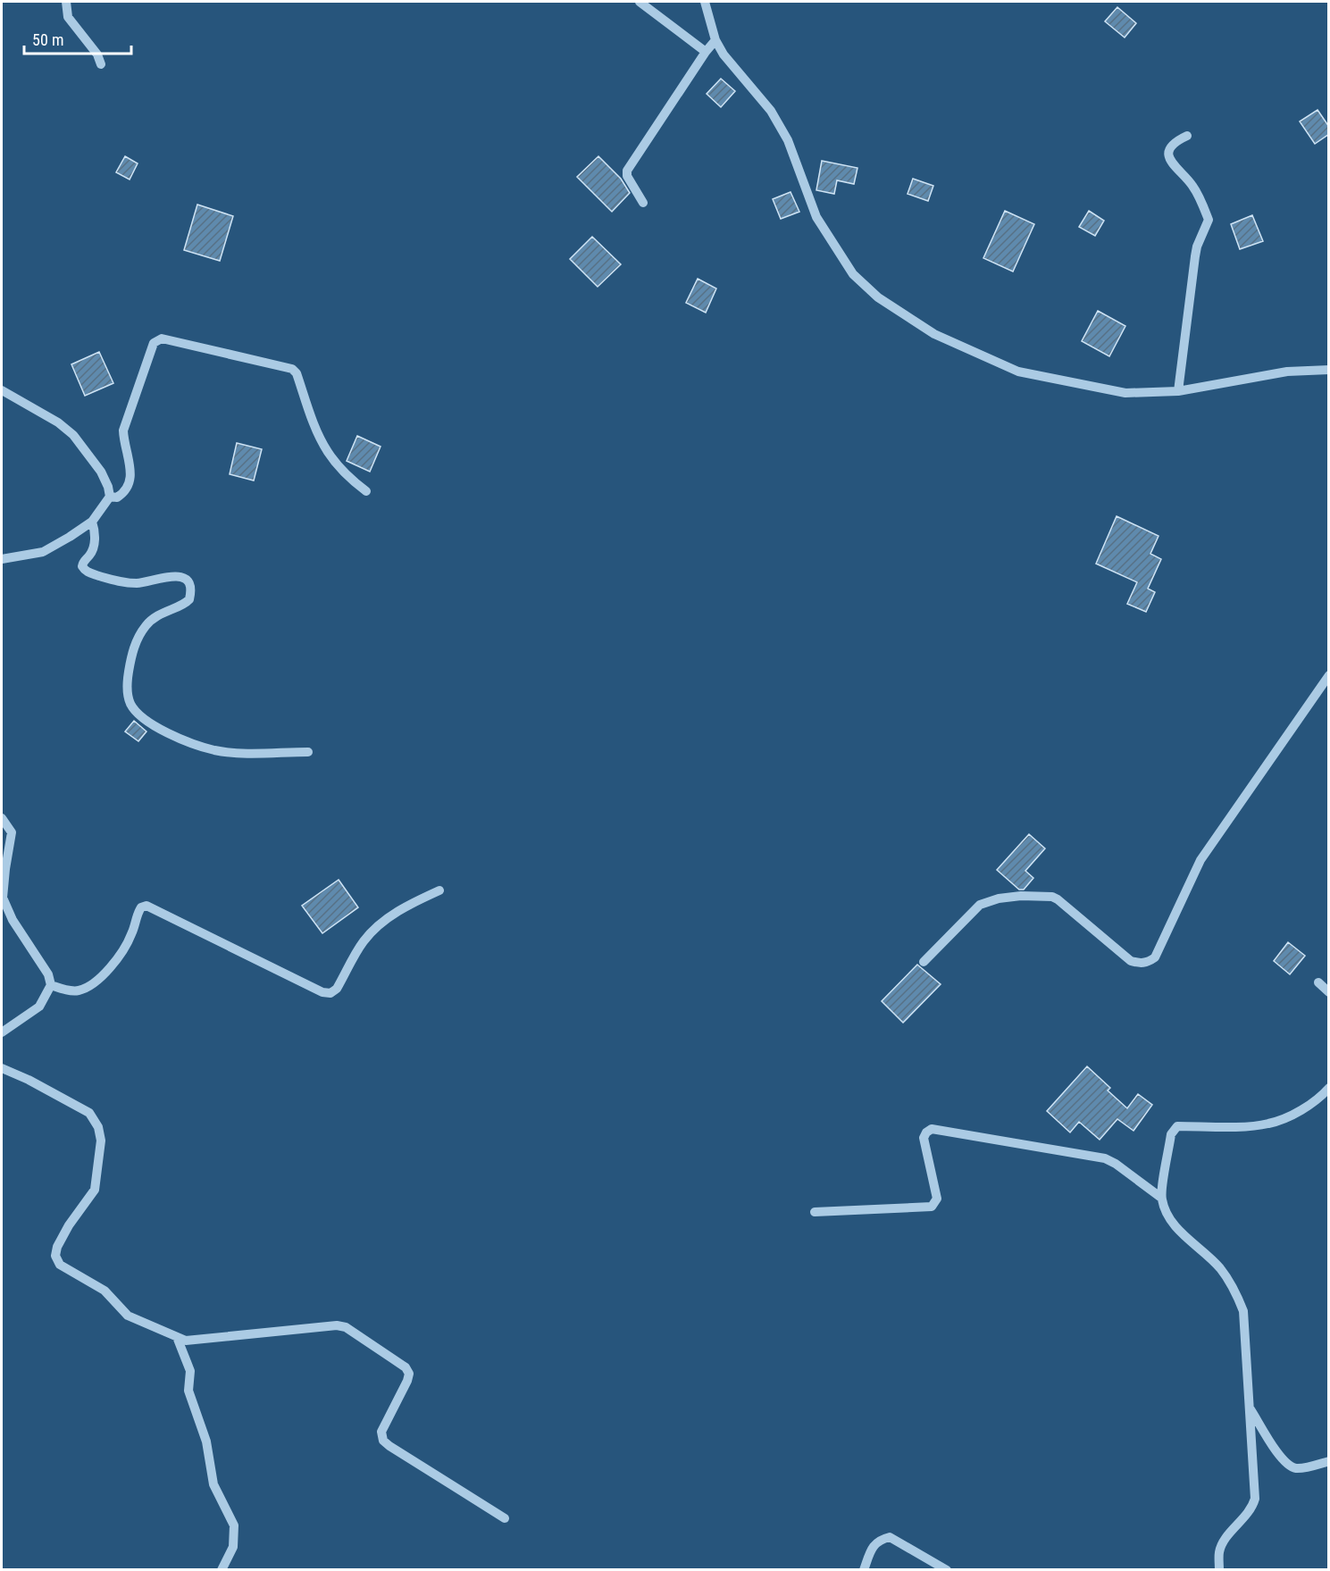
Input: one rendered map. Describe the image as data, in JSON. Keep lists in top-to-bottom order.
{
  "scale_bar": "50 m"
}
